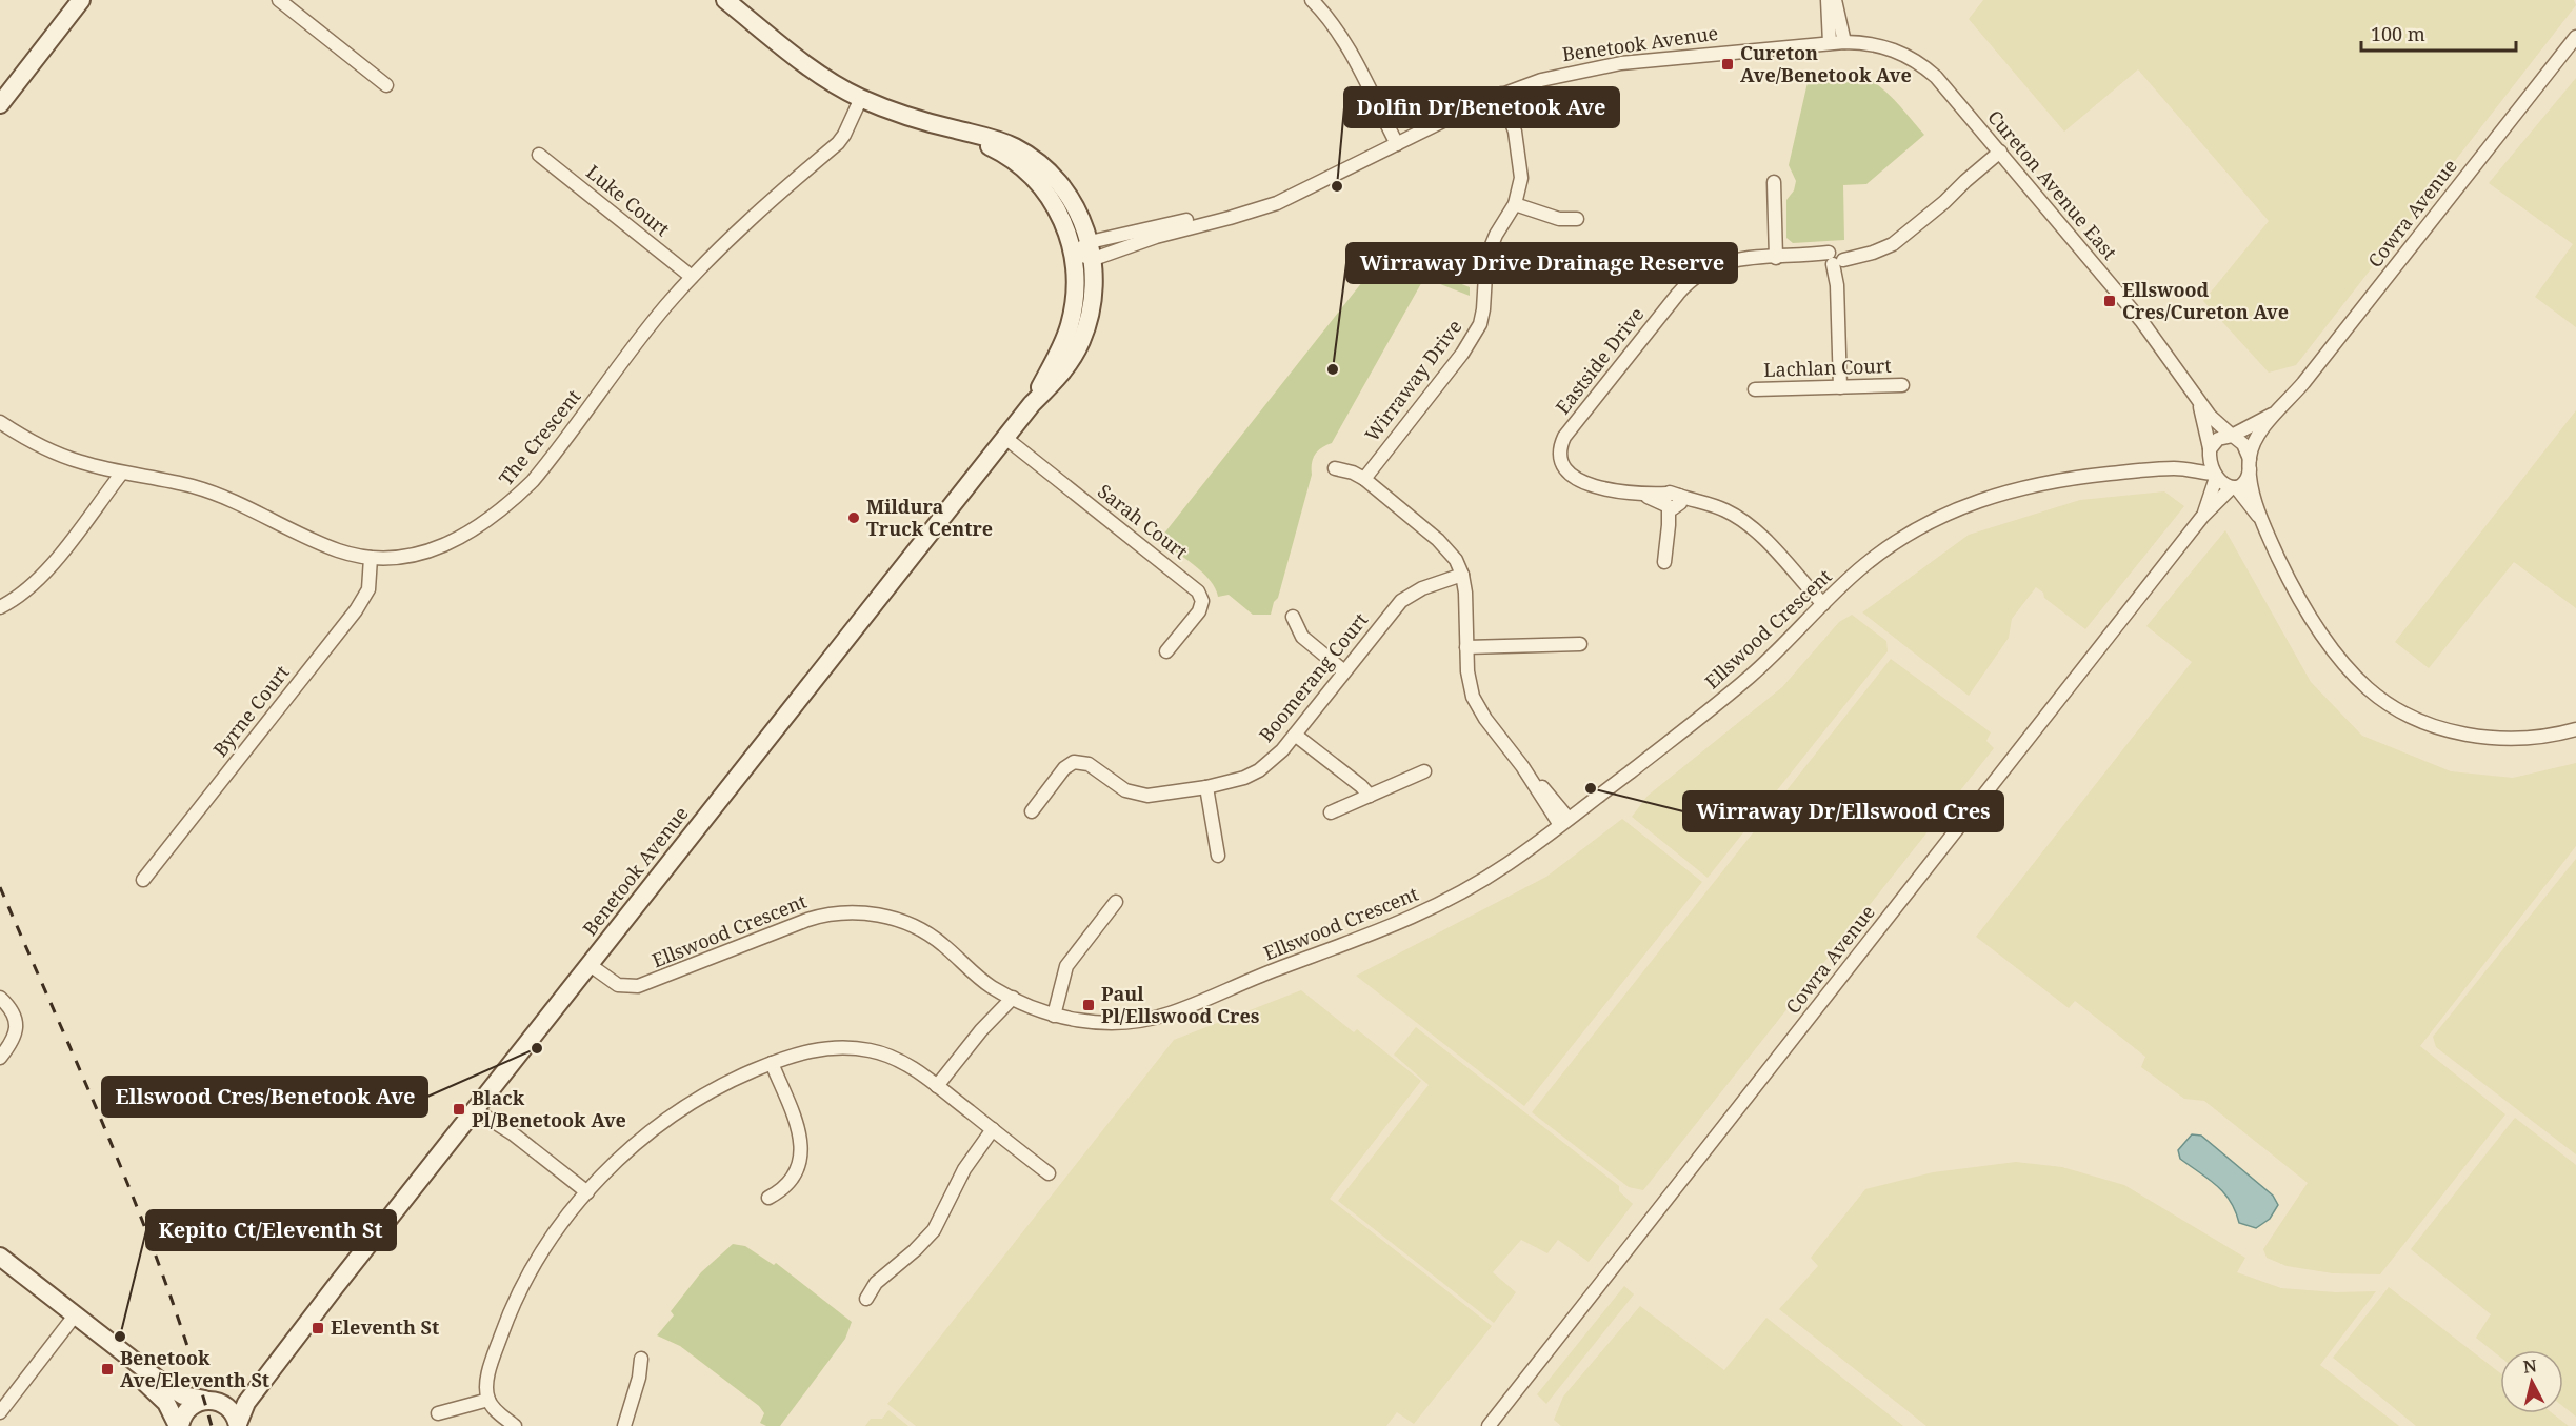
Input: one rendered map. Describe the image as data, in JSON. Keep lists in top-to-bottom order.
{
  "streets": {
    "main road": ["Benetook Avenue"],
    "street": [
      "Cureton Avenue East",
      "Luke Court",
      "Cowra Avenue",
      "Eastside Drive",
      "Lachlan Court",
      "Wirraway Drive",
      "The Crescent",
      "Sarah Court",
      "Ellswood Crescent",
      "Boomerang Court",
      "Byrne Court"
    ]
  },
  "crossings": [
    ["Benetook Avenue", "Cureton Avenue East"],
    ["Benetook Avenue", "Wirraway Drive"],
    ["Benetook Avenue", "Sarah Court"],
    ["Benetook Avenue", "Ellswood Crescent"],
    ["Cureton Avenue East", "Eastside Drive"],
    ["Cureton Avenue East", "Ellswood Crescent"],
    ["Luke Court", "The Crescent"],
    ["Eastside Drive", "Ellswood Crescent"],
    ["The Crescent", "Byrne Court"]
  ],
  "places": {
    "transit": [
      "Cureton Ave/Benetook Ave",
      "Ellswood Cres/Cureton Ave",
      "Paul Pl/Ellswood Cres",
      "Black Pl/Benetook Ave",
      "Eleventh St",
      "Benetook Ave/Eleventh St"
    ],
    "other": [
      "Dolfin Dr/Benetook Ave",
      "Wirraway Drive Drainage Reserve",
      "Mildura Truck Centre",
      "Wirraway Dr/Ellswood Cres",
      "Ellswood Cres/Benetook Ave",
      "Kepito Ct/Eleventh St"
    ]
  },
  "scale_bar": "100 m",
  "north": "top"
}
